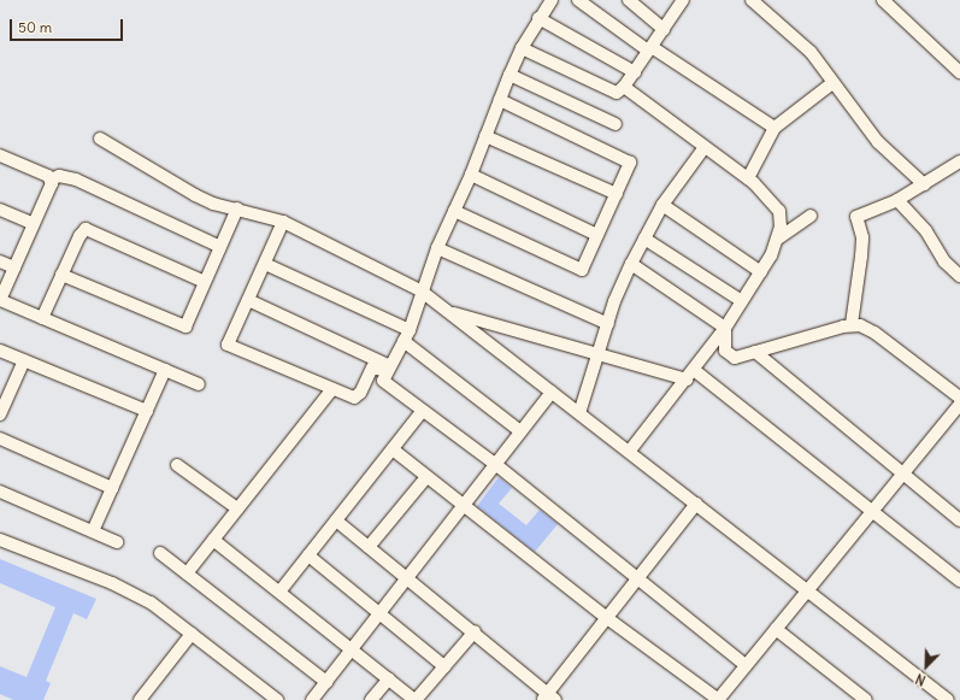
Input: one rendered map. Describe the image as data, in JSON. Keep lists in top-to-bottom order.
{
  "scale_bar": "50 m",
  "north": "bottom left"
}
